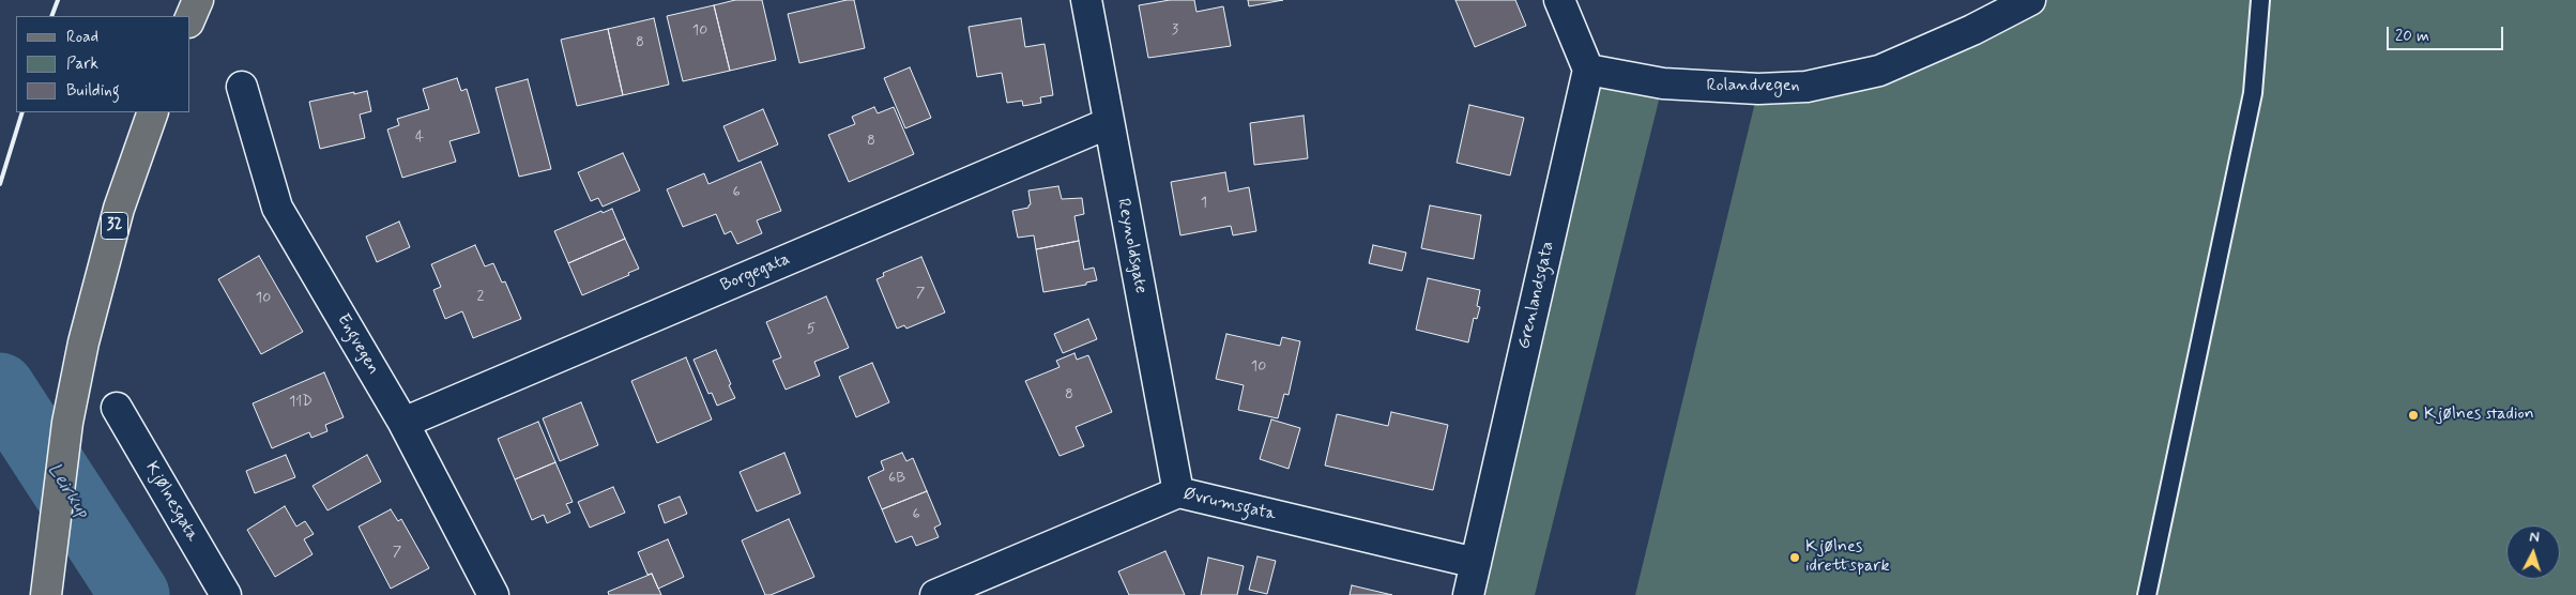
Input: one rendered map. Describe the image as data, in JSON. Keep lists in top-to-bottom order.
{
  "streets": {
    "main road": ["32"],
    "street": [
      "Rolandvegen",
      "Reynoldsgate",
      "Borgegata",
      "Grenlandsgata",
      "Engvegen",
      "Kjølnesgata",
      "Øvrumsgata"
    ]
  },
  "crossings": [
    ["Rolandvegen", "Grenlandsgata"],
    ["Reynoldsgate", "Borgegata"],
    ["Reynoldsgate", "Øvrumsgata"],
    ["Borgegata", "Engvegen"],
    ["Grenlandsgata", "Øvrumsgata"]
  ],
  "water": ["Leirkup"],
  "places": ["Kjølnes stadion", "Kjølnes idrettspark"],
  "house_numbers": [
    "3",
    "10",
    "8",
    "4",
    "8",
    "6",
    "1",
    "7",
    "2",
    "10",
    "5",
    "10",
    "8",
    "11D",
    "6B",
    "6",
    "7"
  ],
  "legend": ["Road", "Park", "Building"],
  "scale_bar": "20 m",
  "north": "top"
}
